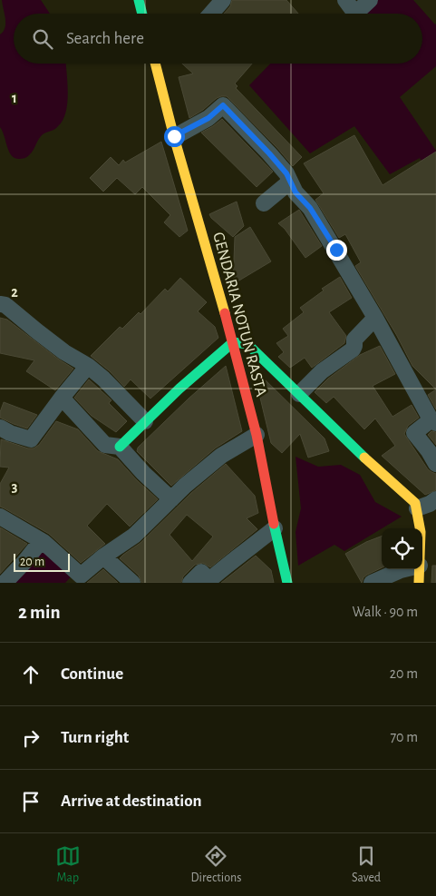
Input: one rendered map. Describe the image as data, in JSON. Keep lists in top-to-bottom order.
{
  "streets": {
    "main road": ["GENDARIA NOTUN RASTA"]
  },
  "scale_bar": "20 m",
  "page": {
    "search": "Search here",
    "scale": "20 m",
    "heading": ["2 min", "Walk · 90 m"],
    "list": [
      ["Continue", "20 m"],
      ["Turn right", "70 m"],
      "Arrive at destination"
    ],
    "nav": ["Map", "Directions", "Saved"]
  },
  "grid": {
    "rows": ["1", "2", "3"]
  }
}
